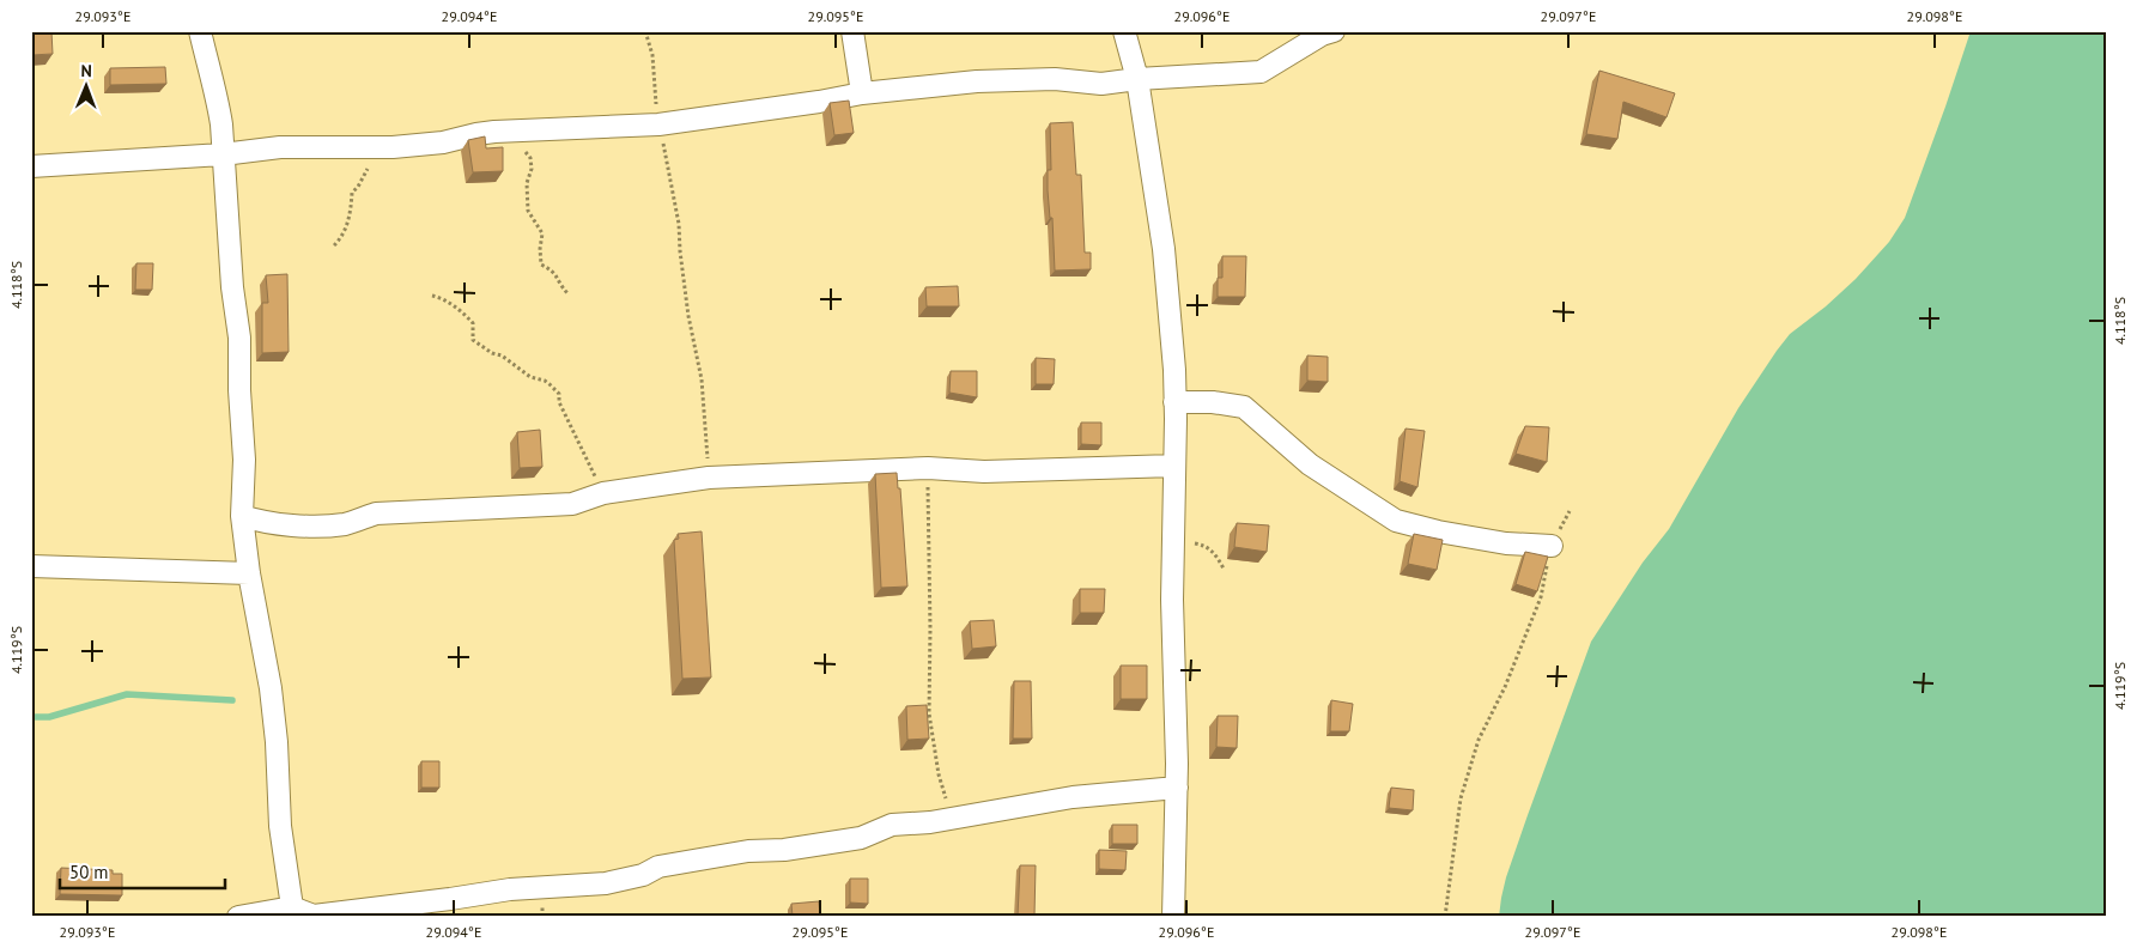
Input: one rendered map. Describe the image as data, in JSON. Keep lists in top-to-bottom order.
{
  "scale_bar": "50 m",
  "north": "top",
  "coordinates": [
    "29.093°E",
    "29.094°E",
    "29.095°E",
    "29.096°E",
    "29.097°E",
    "29.098°E",
    "4.118°S",
    "4.119°S"
  ]
}
